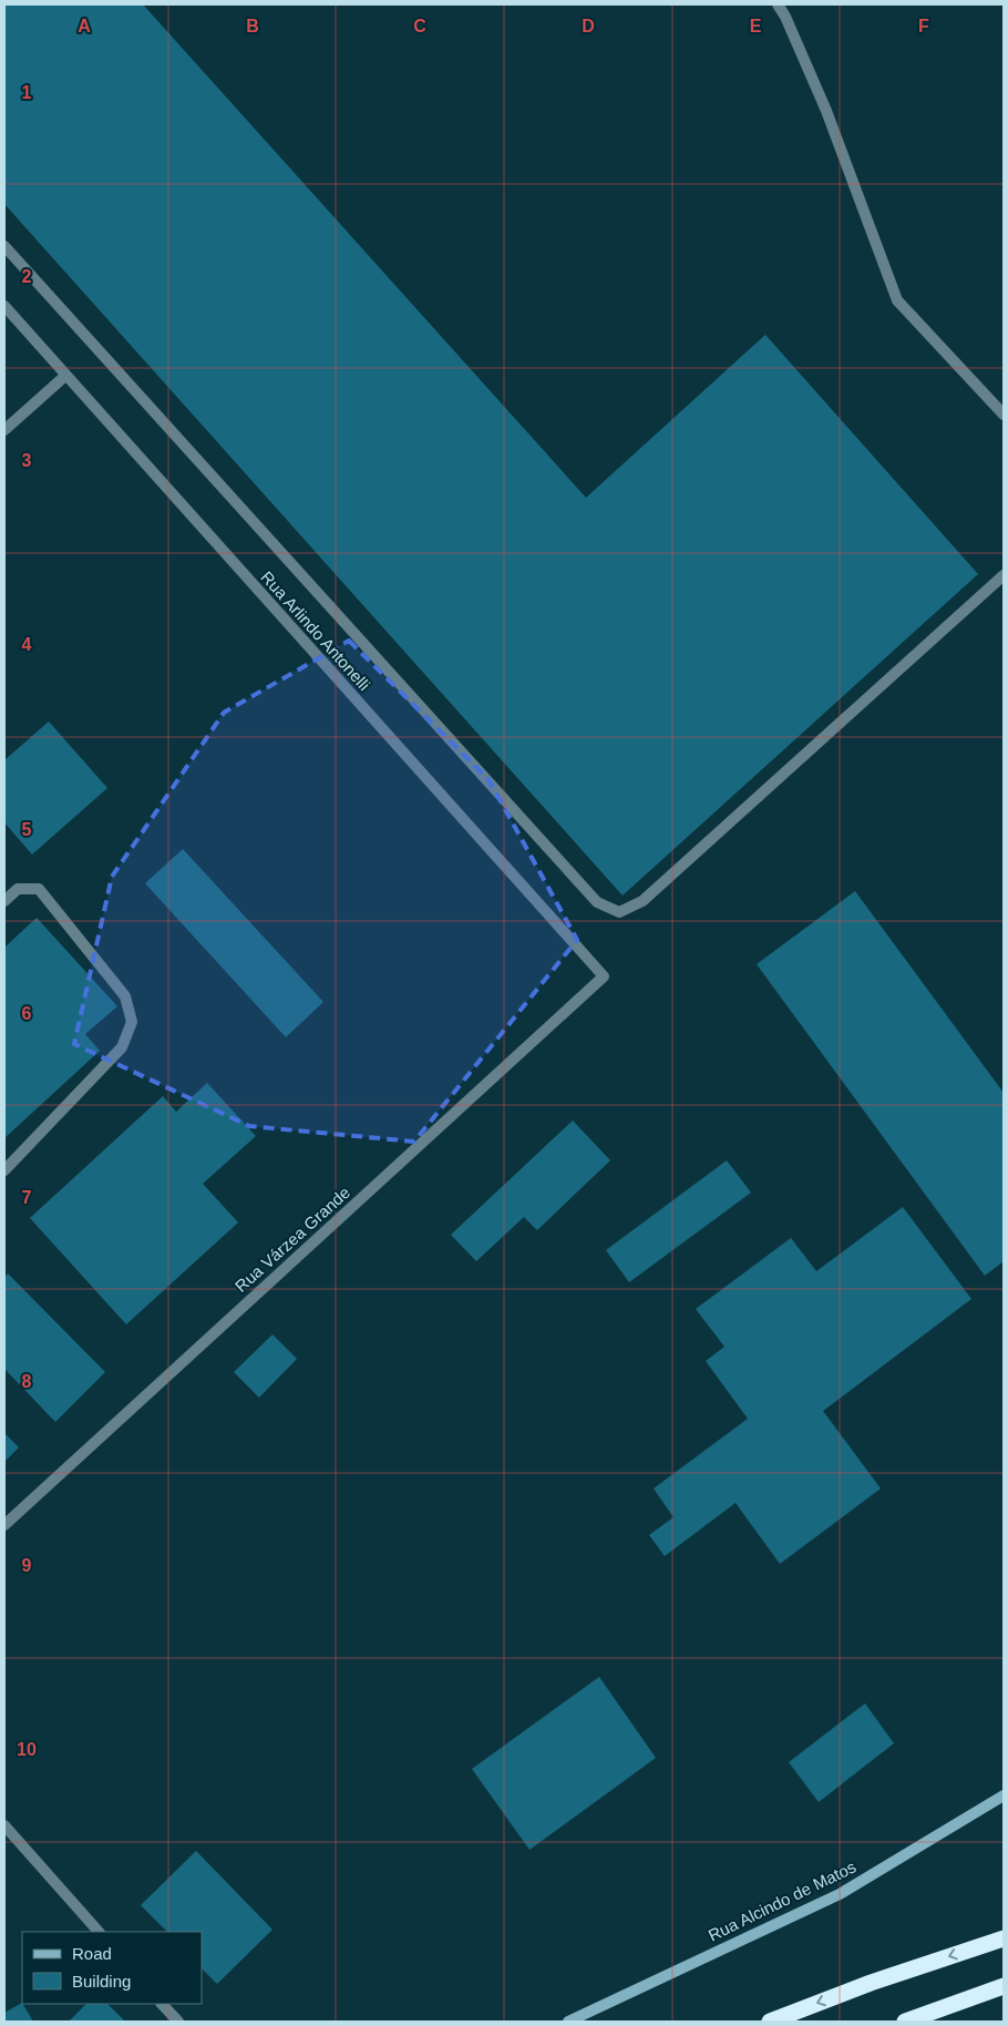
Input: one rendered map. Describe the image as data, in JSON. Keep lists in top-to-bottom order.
{
  "streets": {
    "main road": ["Rua Alcindo de Matos"],
    "street": ["Rua Arlindo Antonelli", "Rua Várzea Grande"]
  },
  "crossings": [
    ["Rua Arlindo Antonelli", "Rua Várzea Grande"]
  ],
  "legend": ["Road", "Building"],
  "grid": {
    "columns": [
      "A",
      "B",
      "C",
      "D",
      "E",
      "F"
    ],
    "rows": [
      "1",
      "2",
      "3",
      "4",
      "5",
      "6",
      "7",
      "8",
      "9",
      "10"
    ]
  }
}
